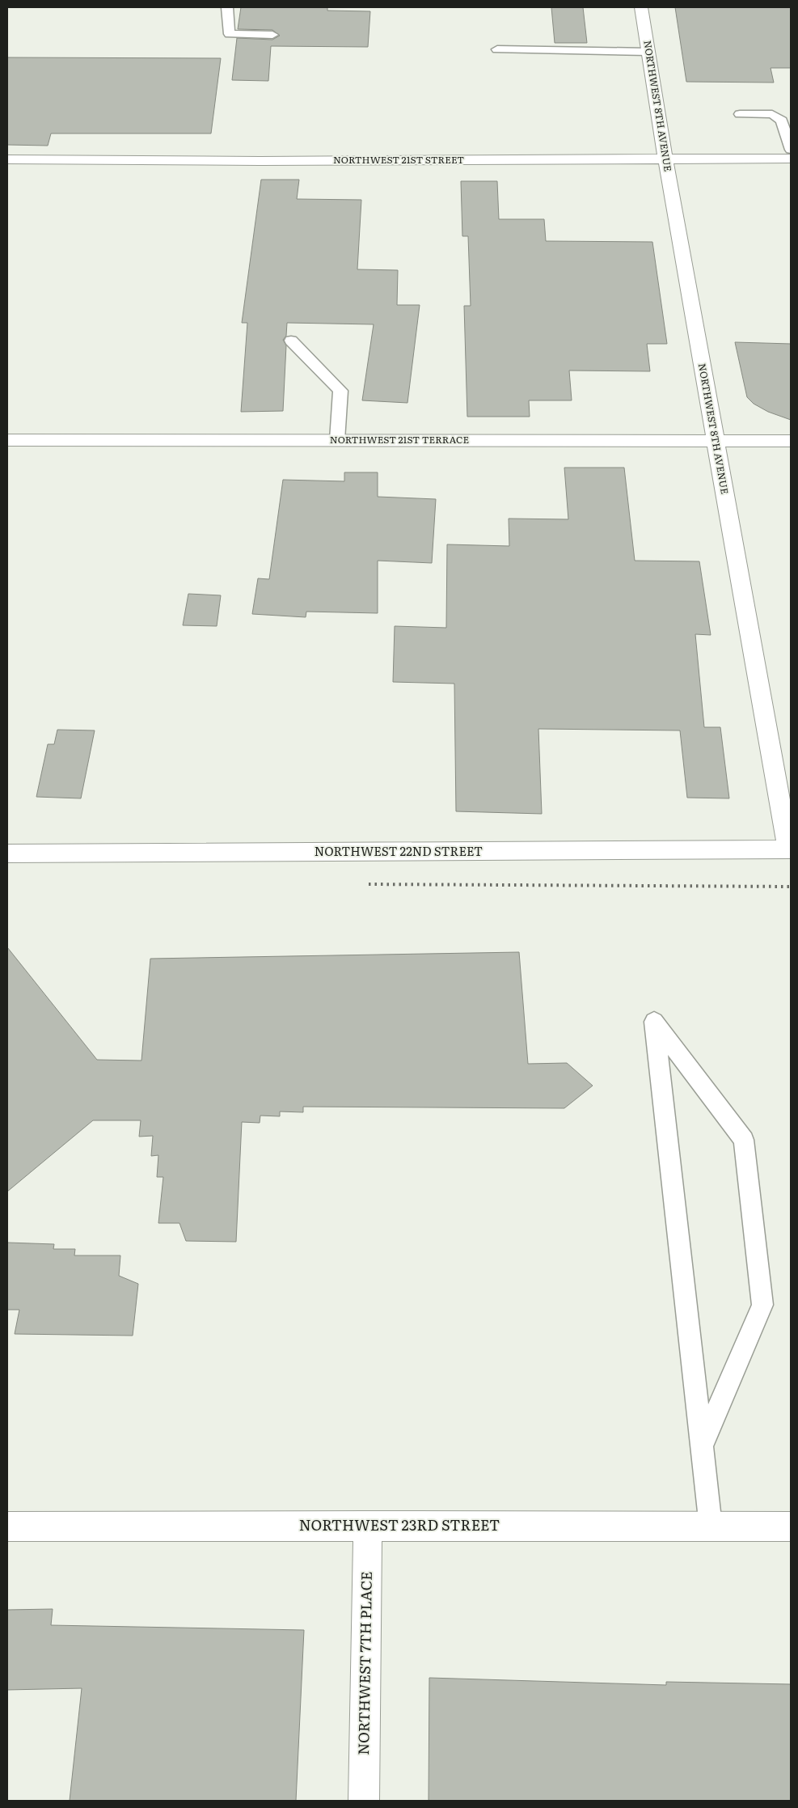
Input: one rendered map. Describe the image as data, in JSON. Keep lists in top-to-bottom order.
{
  "streets": {
    "street": [
      "NORTHWEST 8TH AVENUE",
      "NORTHWEST 21ST STREET",
      "NORTHWEST 21ST TERRACE",
      "NORTHWEST 22ND STREET",
      "NORTHWEST 23RD STREET",
      "NORTHWEST 7TH PLACE"
    ]
  },
  "crossings": [
    ["NORTHWEST 8TH AVENUE", "NORTHWEST 21ST STREET"],
    ["NORTHWEST 8TH AVENUE", "NORTHWEST 21ST TERRACE"],
    ["NORTHWEST 8TH AVENUE", "NORTHWEST 22ND STREET"],
    ["NORTHWEST 23RD STREET", "NORTHWEST 7TH PLACE"]
  ]
}
